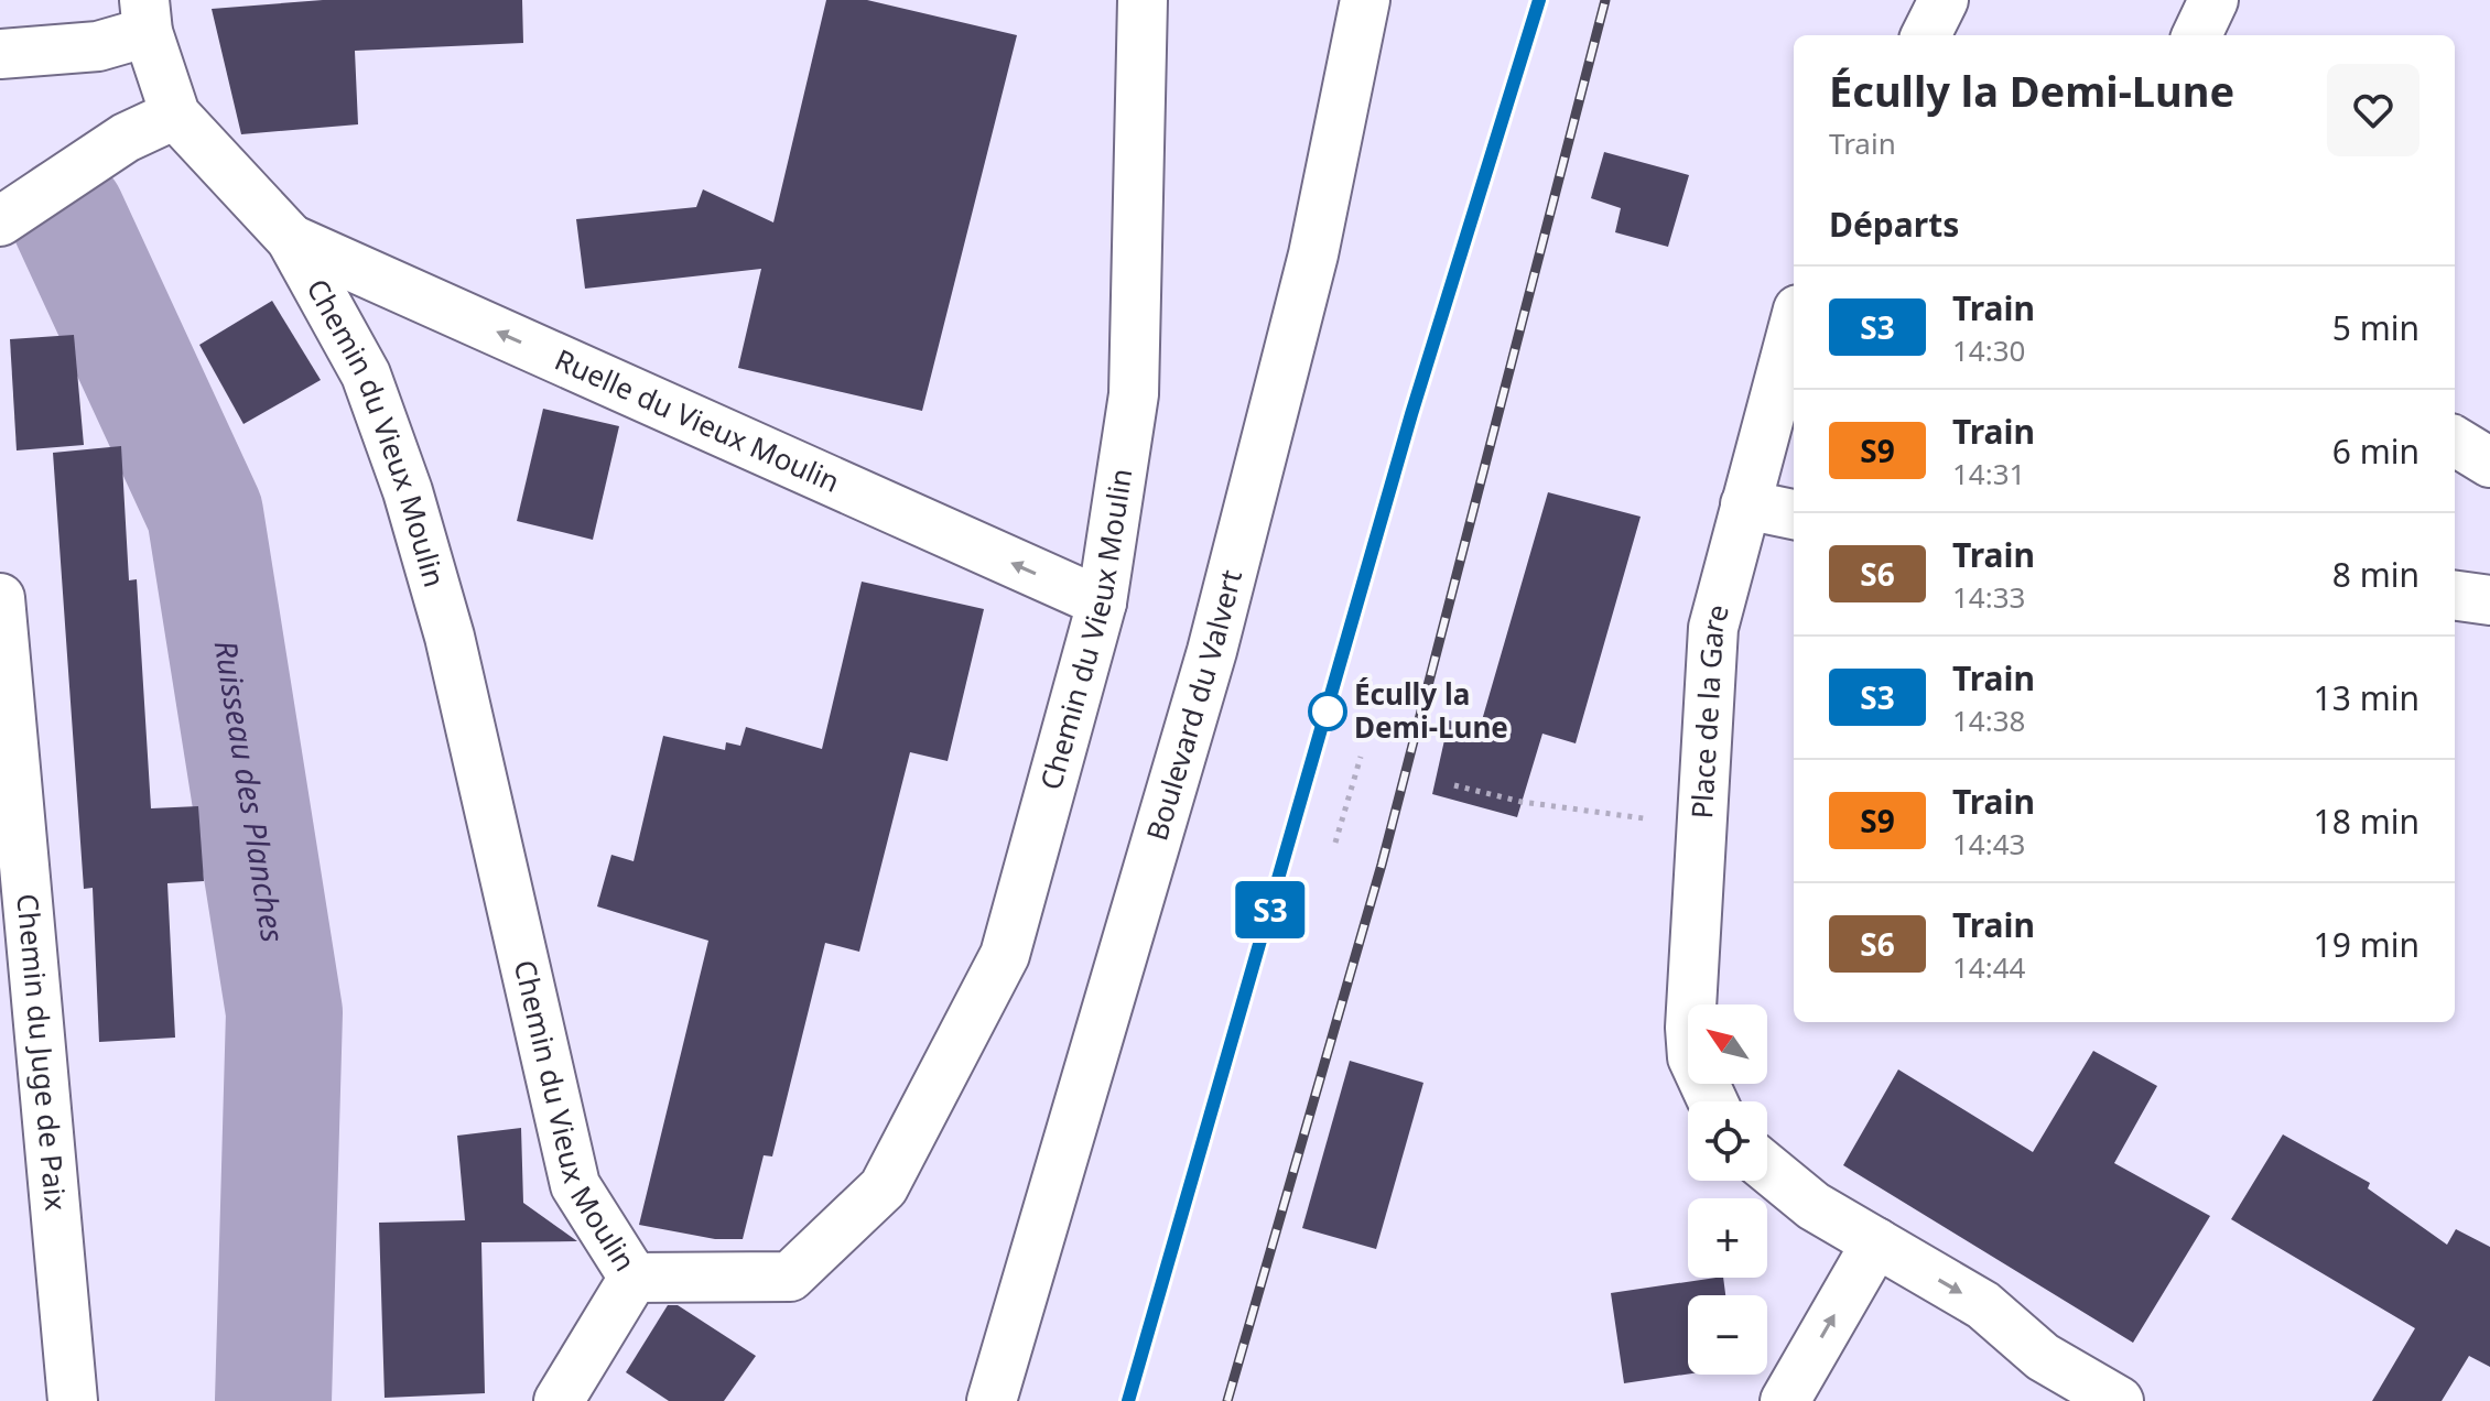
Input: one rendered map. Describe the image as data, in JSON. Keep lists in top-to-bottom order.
{
  "streets": {
    "street": [
      "Ruelle du Vieux Moulin",
      "Chemin du Vieux Moulin",
      "Boulevard du Valvert",
      "Place de la Gare",
      "Chemin du Juge de Paix"
    ]
  },
  "crossings": [
    ["Ruelle du Vieux Moulin", "Chemin du Vieux Moulin"]
  ],
  "one_way": ["Ruelle du Vieux Moulin"],
  "water": ["Ruisseau des Planches"],
  "places": ["Écully la Demi-Lune"],
  "north": "top left",
  "page": {
    "on_map": "S3",
    "heading": [
      ["Écully la Demi-Lune", "Train"],
      "Départs"
    ],
    "list": [
      {
        "mark": "S3",
        "name": "Train",
        "note": "14:30",
        "value": "5 min"
      },
      {
        "mark": "S9",
        "name": "Train",
        "note": "14:31",
        "value": "6 min"
      },
      {
        "mark": "S6",
        "name": "Train",
        "note": "14:33",
        "value": "8 min"
      },
      {
        "mark": "S3",
        "name": "Train",
        "note": "14:38",
        "value": "13 min"
      },
      {
        "mark": "S9",
        "name": "Train",
        "note": "14:43",
        "value": "18 min"
      },
      {
        "mark": "S6",
        "name": "Train",
        "note": "14:44",
        "value": "19 min"
      }
    ],
    "map_buttons": ["+", "−"]
  }
}
